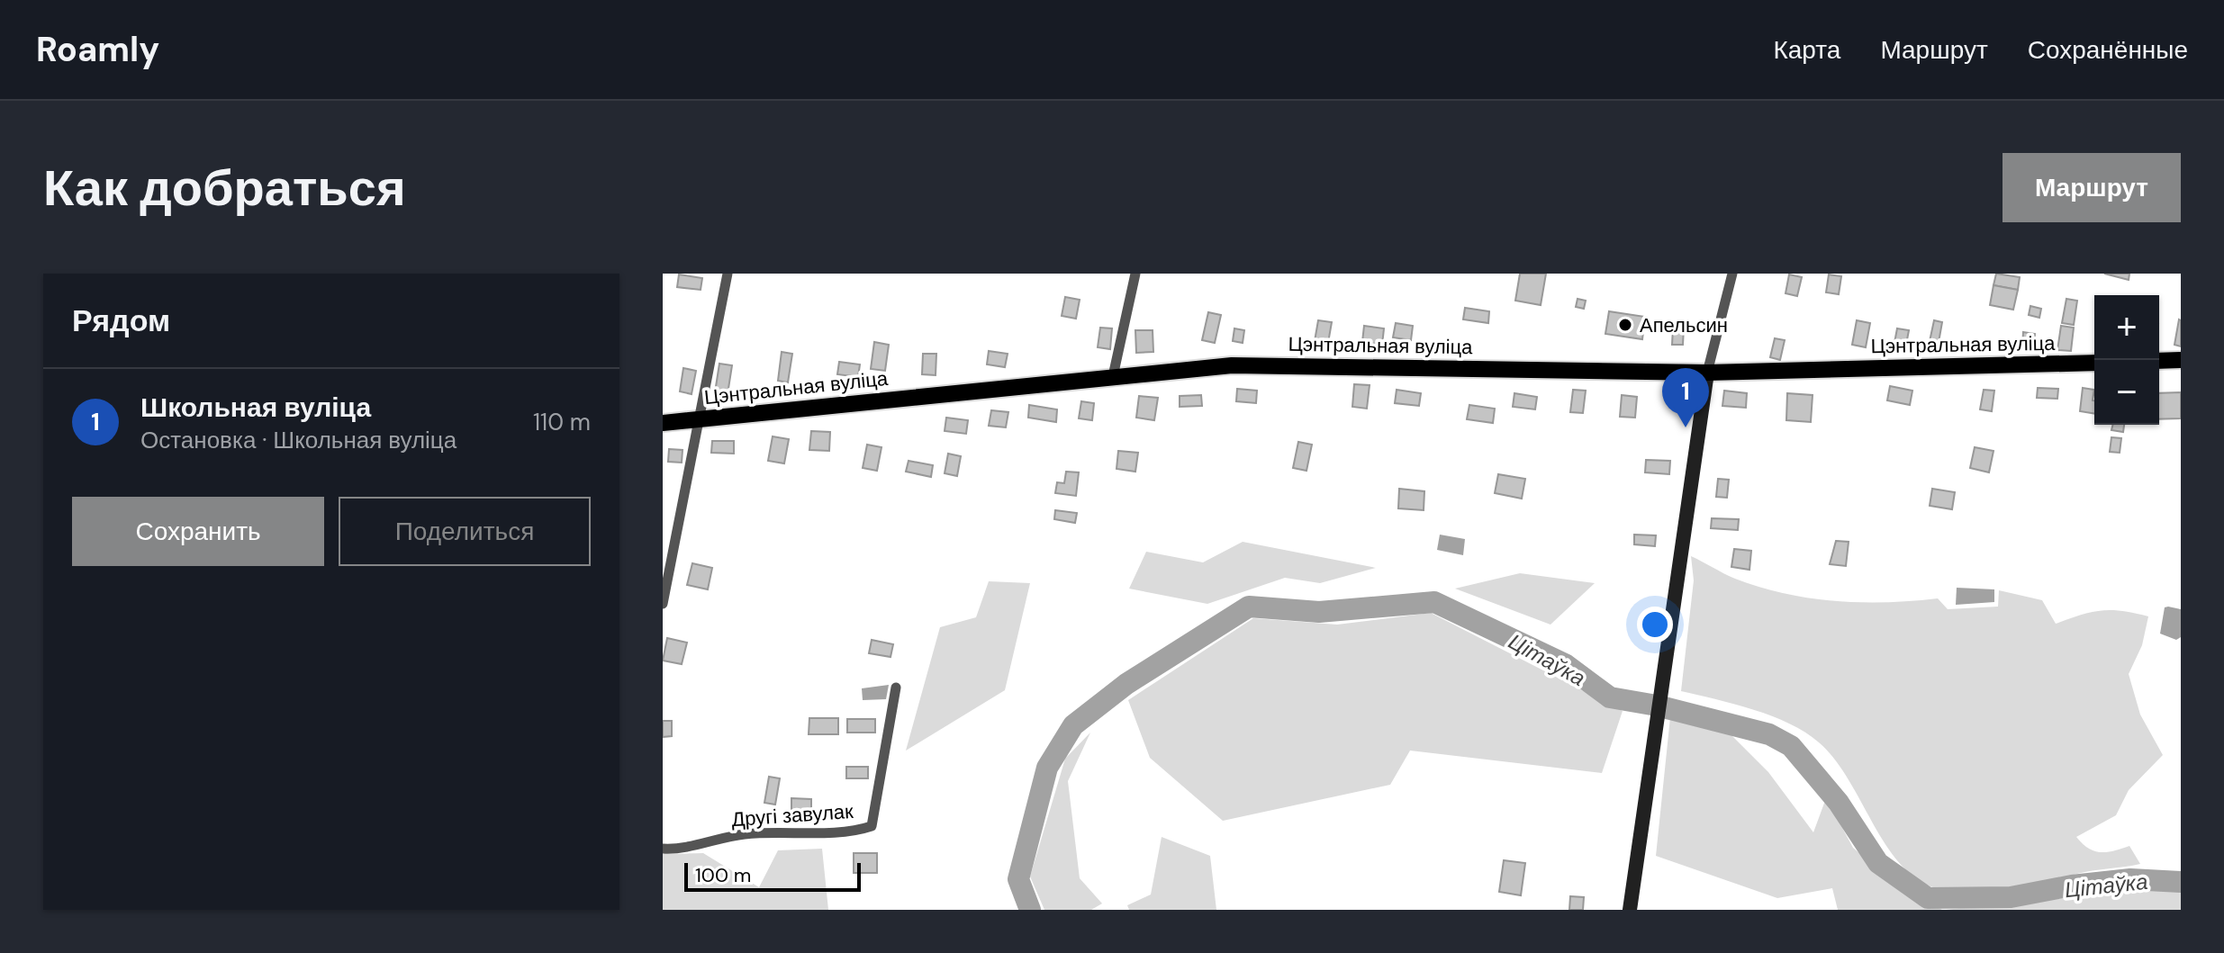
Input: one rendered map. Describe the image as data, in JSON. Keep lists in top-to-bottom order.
{
  "streets": {
    "main road": ["Цэнтральная вуліца"],
    "street": ["Другі завулак"]
  },
  "water": ["Цітаўка"],
  "places": ["Апельсин"],
  "scale_bar": "100 m",
  "page": {
    "header": "Roamly",
    "nav": ["Карта", "Маршрут", "Сохранённые"],
    "buttons": [
      "Маршрут",
      ["Сохранить", "Поделиться"]
    ],
    "title": "Как добраться",
    "heading": "Рядом",
    "map_buttons": ["+", "−"],
    "list": [
      {
        "mark": "1",
        "name": "Школьная вуліца",
        "note": "Остановка · Школьная вуліца",
        "value": "110 m"
      }
    ],
    "pins": "1",
    "scale": "100 m"
  }
}
